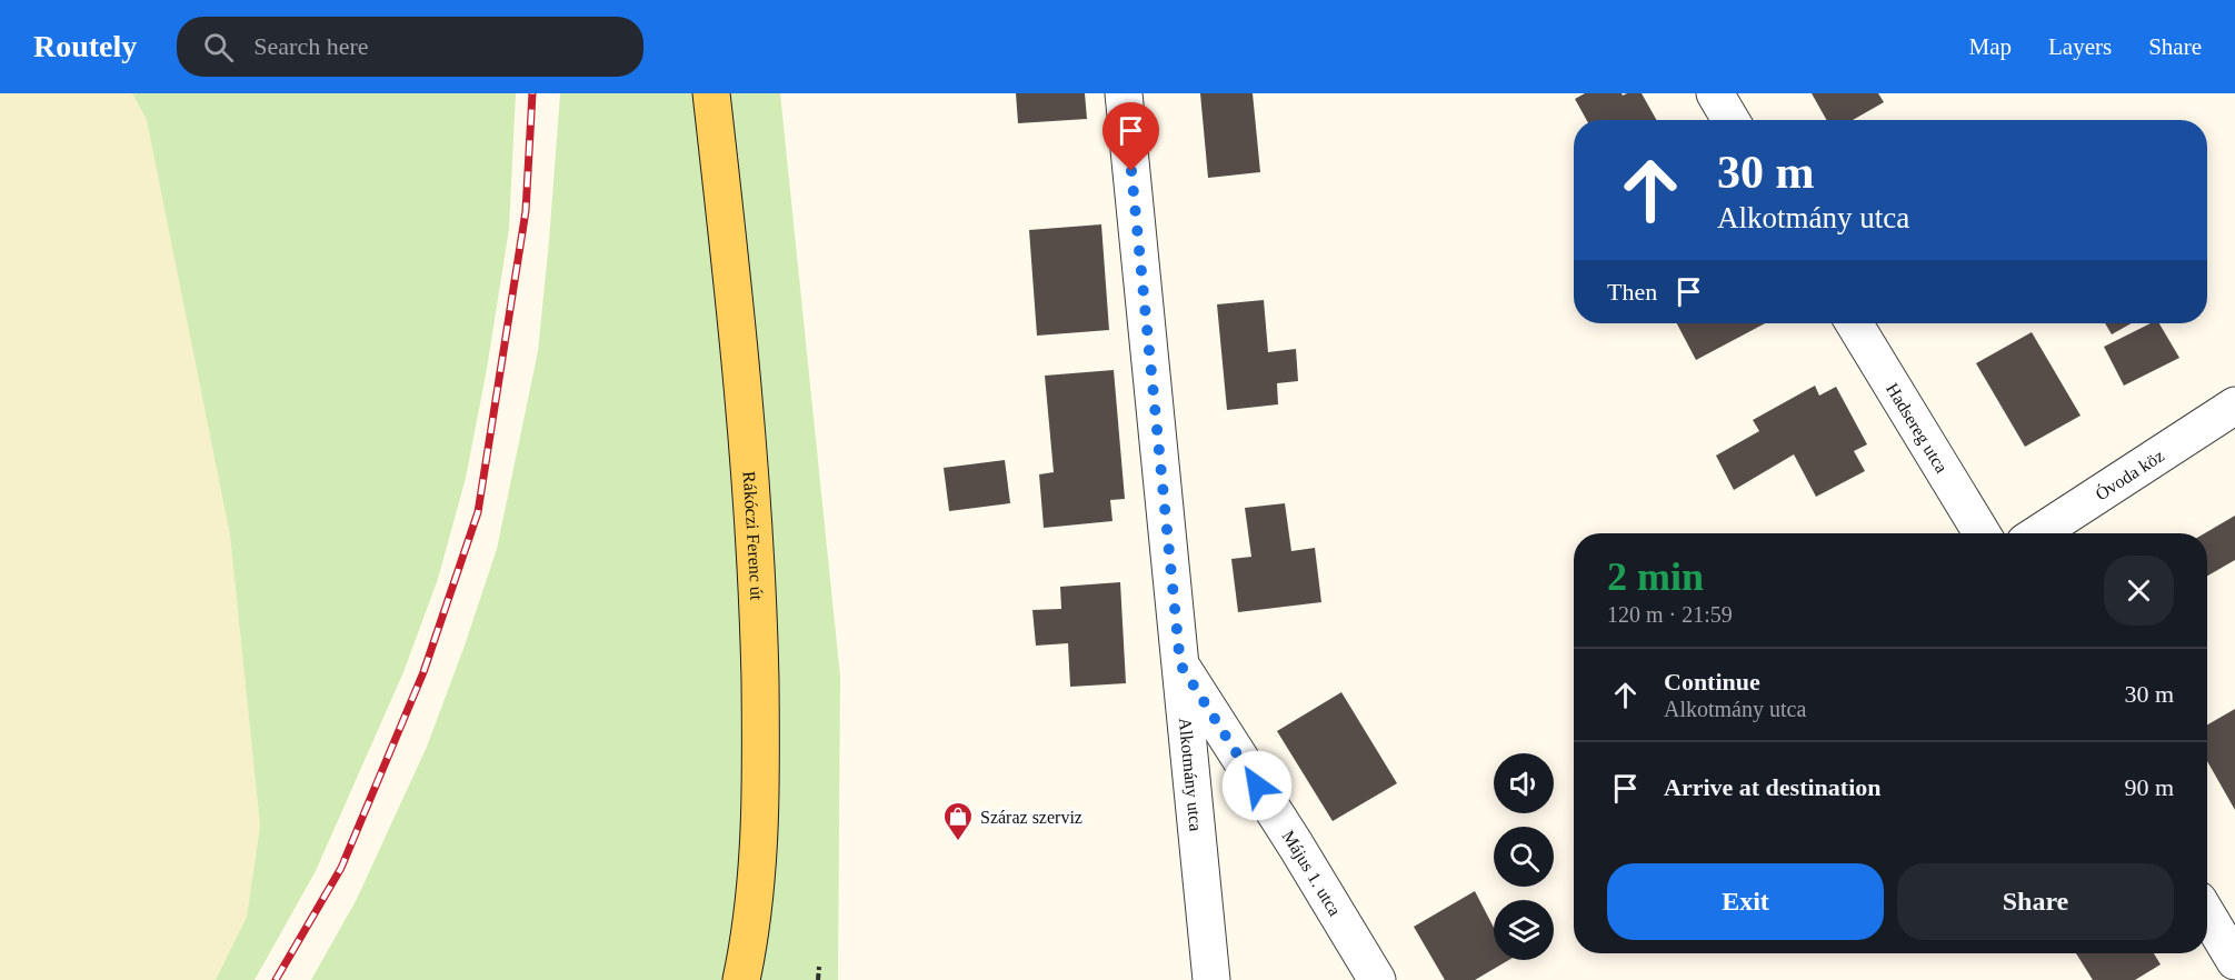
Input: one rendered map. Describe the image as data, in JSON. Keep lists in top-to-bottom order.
{
  "streets": {
    "main road": ["Rákóczi Ferenc út"],
    "street": [
      "Hadsereg utca",
      "Óvoda köz",
      "Alkotmány utca",
      "Május 1. utca"
    ]
  },
  "crossings": [
    ["Alkotmány utca", "Május 1. utca"]
  ],
  "places": {
    "shop": ["Száraz szerviz"]
  },
  "page": {
    "header": "Routely",
    "search": "Search here",
    "nav": ["Map", "Layers", "Share"],
    "turn": ["30 m", "Alkotmány utca"],
    "then": "Then",
    "heading": ["2 min", "120 m · 21:59"],
    "list": [
      {
        "name": "Continue",
        "note": "Alkotmány utca",
        "value": "30 m"
      },
      {
        "name": "Arrive at destination",
        "value": "90 m"
      }
    ],
    "buttons": ["Exit", "Share"]
  }
}
